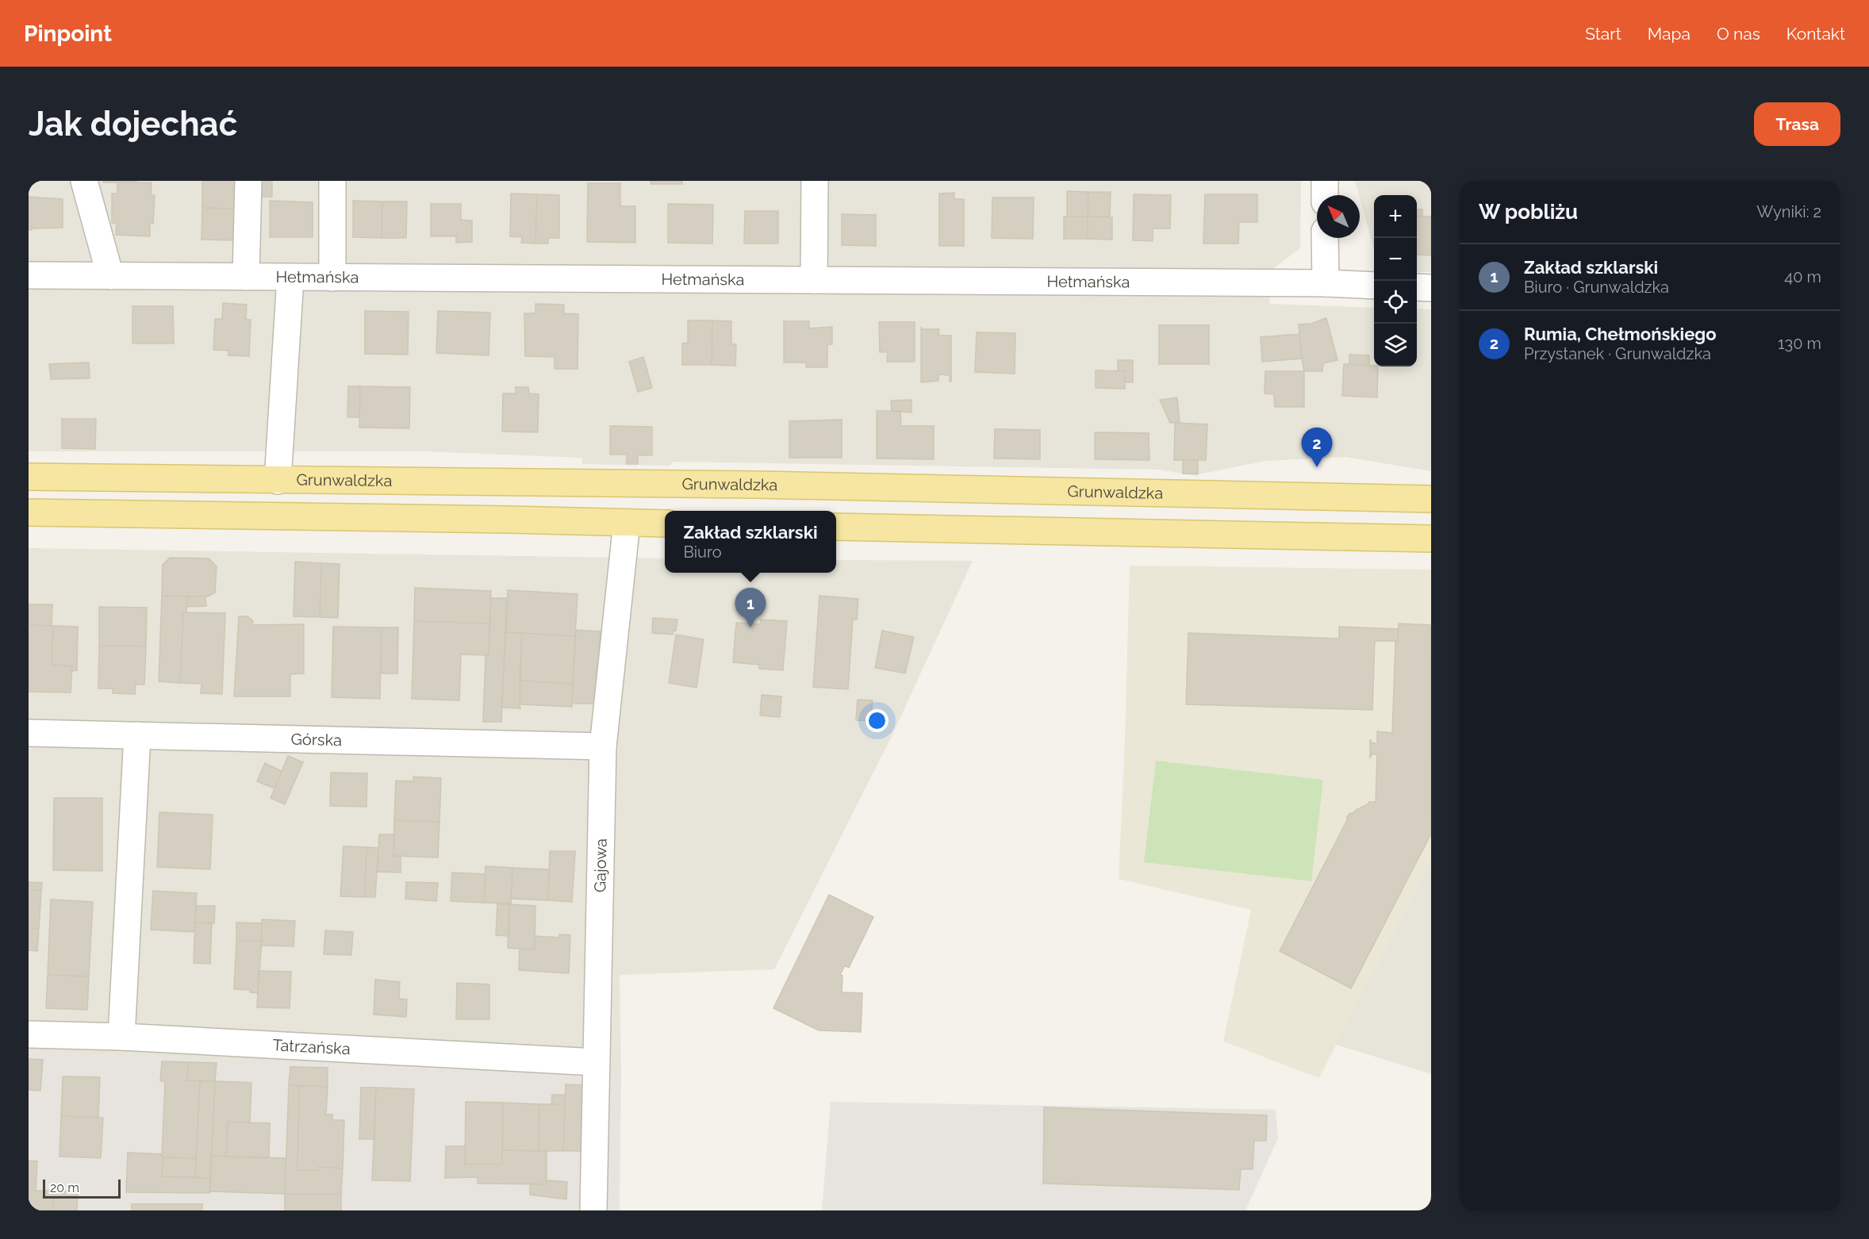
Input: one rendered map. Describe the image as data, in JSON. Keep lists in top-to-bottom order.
{
  "streets": {
    "main road": ["Grunwaldzka"],
    "street": [
      "Hetmańska",
      "Górska",
      "Gajowa",
      "Tatrzańska"
    ]
  },
  "crossings": [
    ["Górska", "Gajowa"],
    ["Gajowa", "Tatrzańska"]
  ],
  "scale_bar": "20 m",
  "north": "top left",
  "page": {
    "header": "Pinpoint",
    "nav": [
      "Start",
      "Mapa",
      "O nas",
      "Kontakt"
    ],
    "buttons": "Trasa",
    "title": "Jak dojechać",
    "heading": ["W pobliżu", "Wyniki: 2"],
    "map_buttons": ["+", "−"],
    "list": [
      {
        "mark": "1",
        "name": "Zakład szklarski",
        "note": "Biuro · Grunwaldzka",
        "value": "40 m"
      },
      {
        "mark": "2",
        "name": "Rumia, Chełmońskiego",
        "note": "Przystanek · Grunwaldzka",
        "value": "130 m"
      }
    ],
    "pins": ["2", "1"],
    "popup": ["Zakład szklarski", "Biuro"],
    "scale": "20 m"
  }
}
